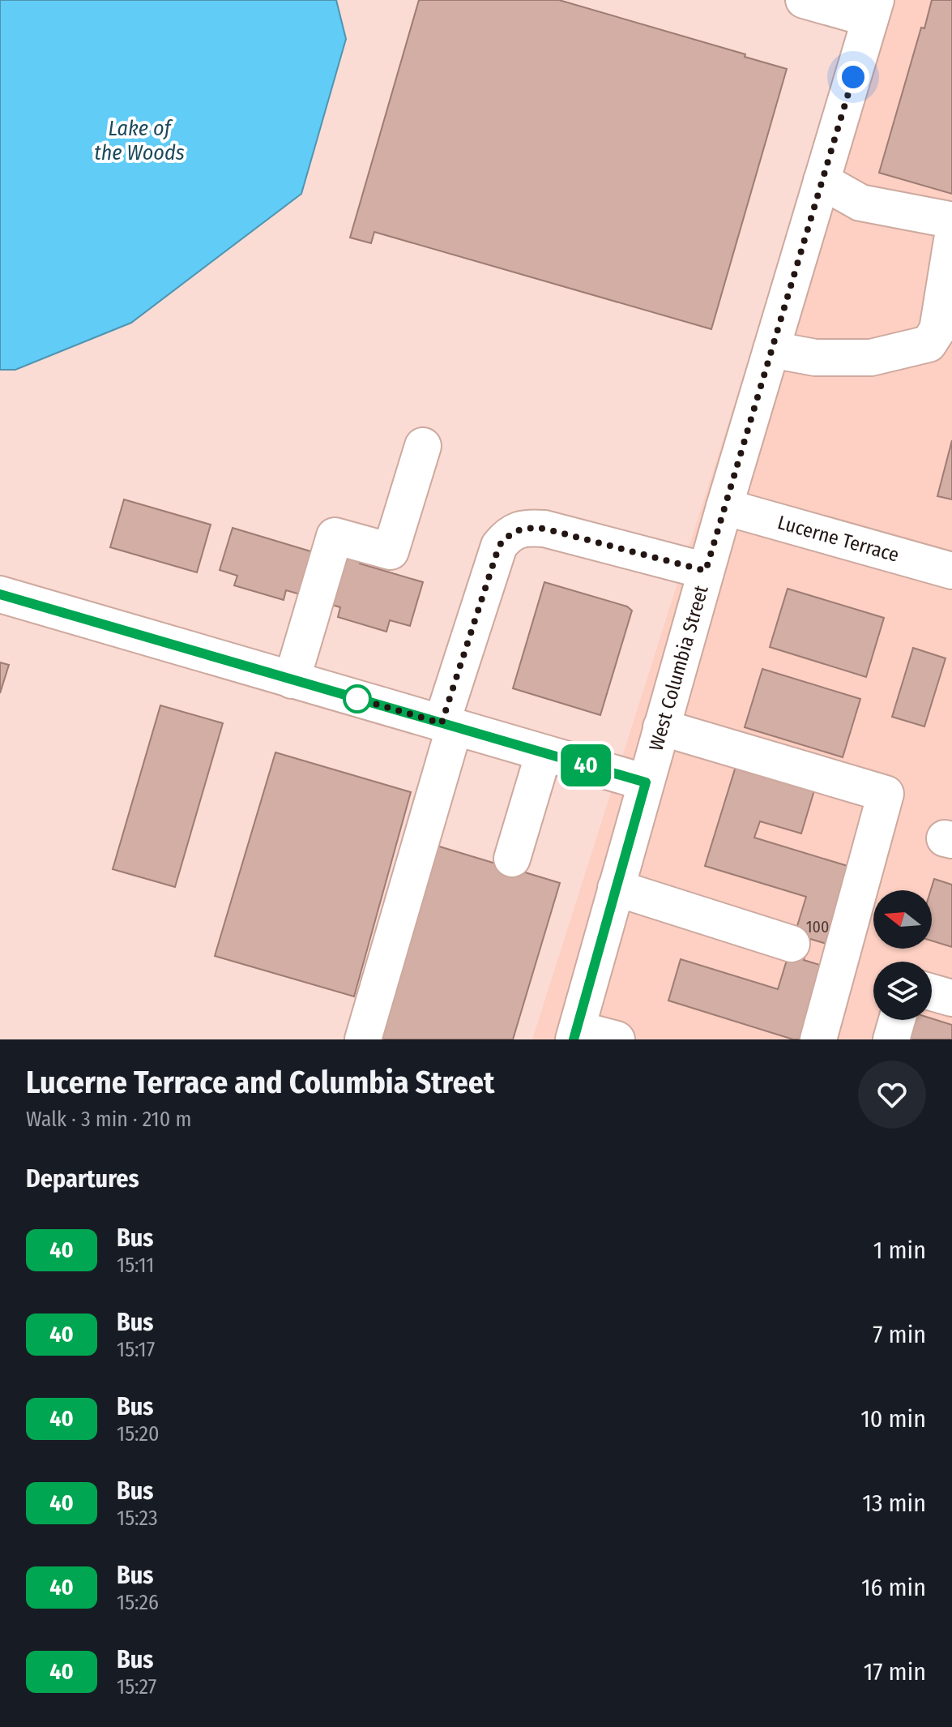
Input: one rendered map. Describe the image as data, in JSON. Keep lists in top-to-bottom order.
{
  "streets": {
    "street": ["Lucerne Terrace", "West Columbia Street"]
  },
  "crossings": [
    ["Lucerne Terrace", "West Columbia Street"]
  ],
  "water": ["Lake of the Woods"],
  "lines": ["bus line 40"],
  "house_numbers": ["100"],
  "north": "left",
  "page": {
    "on_map": "40",
    "heading": [
      ["Lucerne Terrace and Columbia Street", "Walk · 3 min · 210 m"],
      "Departures"
    ],
    "list": [
      {
        "mark": "40",
        "name": "Bus",
        "note": "15:11",
        "value": "1 min"
      },
      {
        "mark": "40",
        "name": "Bus",
        "note": "15:17",
        "value": "7 min"
      },
      {
        "mark": "40",
        "name": "Bus",
        "note": "15:20",
        "value": "10 min"
      },
      {
        "mark": "40",
        "name": "Bus",
        "note": "15:23",
        "value": "13 min"
      },
      {
        "mark": "40",
        "name": "Bus",
        "note": "15:26",
        "value": "16 min"
      },
      {
        "mark": "40",
        "name": "Bus",
        "note": "15:27",
        "value": "17 min"
      }
    ]
  }
}
